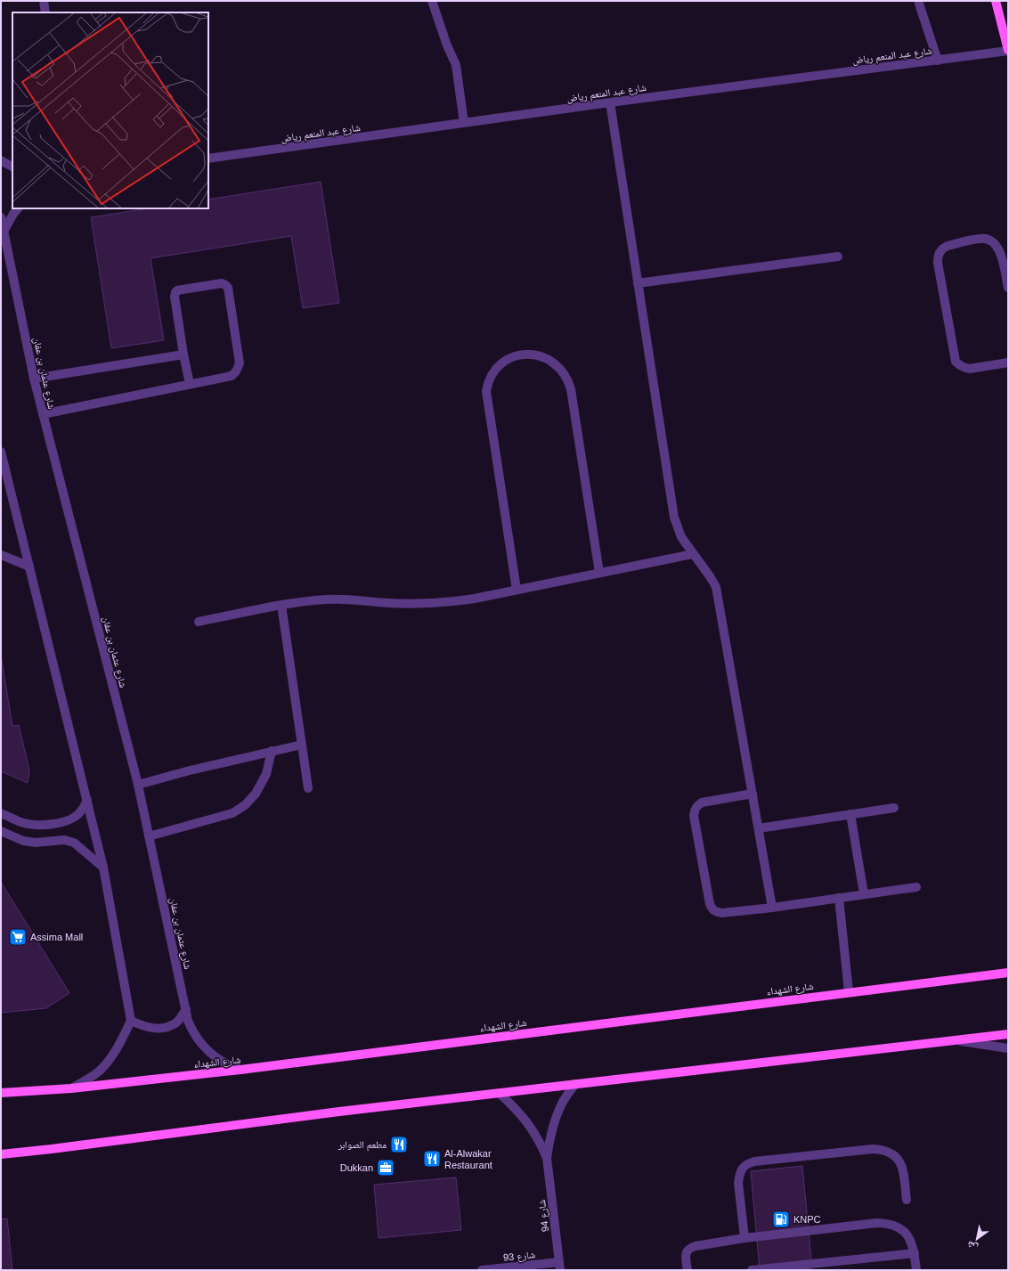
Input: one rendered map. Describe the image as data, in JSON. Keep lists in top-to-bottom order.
{
  "streets": {
    "main road": ["شارع الشهداء"],
    "street": [
      "شارع عبد المنعم رياض",
      "شارع عثمان بن عفان",
      "شارع 94",
      "شارع 93"
    ]
  },
  "crossings": [
    ["شارع عثمان بن عفان", "شارع الشهداء"],
    ["شارع 94", "شارع 93"]
  ],
  "places": {
    "supermarket": ["Assima Mall"],
    "restaurant": ["مطعم الصوابر", "Al-Alwakar Restaurant"],
    "office": ["Dukkan"],
    "fuel station": ["KNPC"]
  },
  "north": "bottom left"
}
